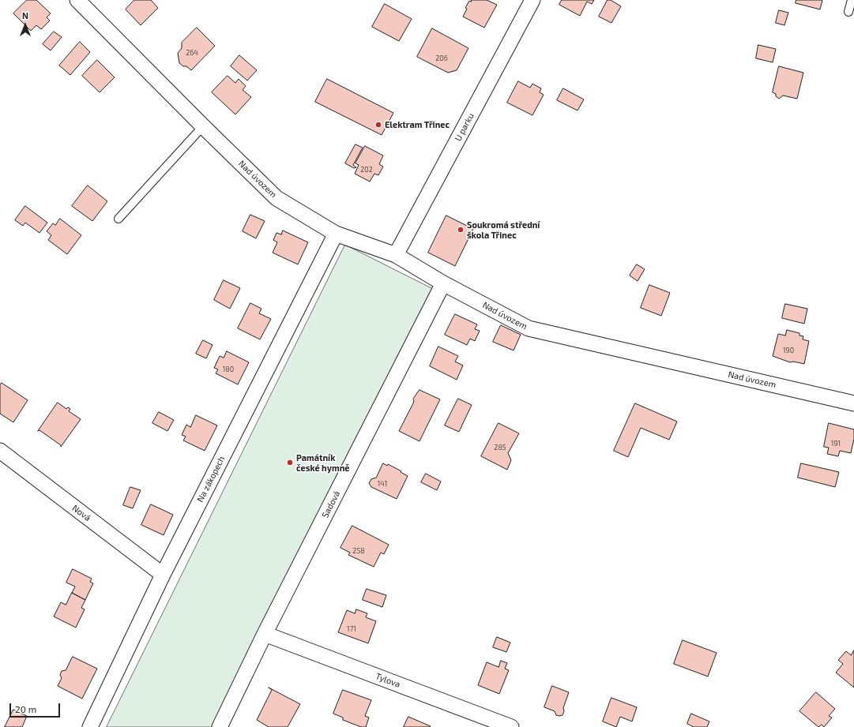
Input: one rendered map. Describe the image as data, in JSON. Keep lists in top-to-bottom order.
{
  "streets": {
    "street": [
      "U parku",
      "Nad úvozem",
      "Na zákopech",
      "Sadová",
      "Nová",
      "Tylova"
    ]
  },
  "crossings": [
    ["U parku", "Nad úvozem"],
    ["Nad úvozem", "Na zákopech"],
    ["Nad úvozem", "Sadová"],
    ["Na zákopech", "Nová"],
    ["Sadová", "Tylova"]
  ],
  "places": ["Elektram Třinec", "Soukromá střední škola Třinec", "Památník české hymně"],
  "house_numbers": [
    "264",
    "206",
    "202",
    "190",
    "180",
    "191",
    "285",
    "141",
    "258",
    "171"
  ],
  "scale_bar": "20 m",
  "north": "top"
}
